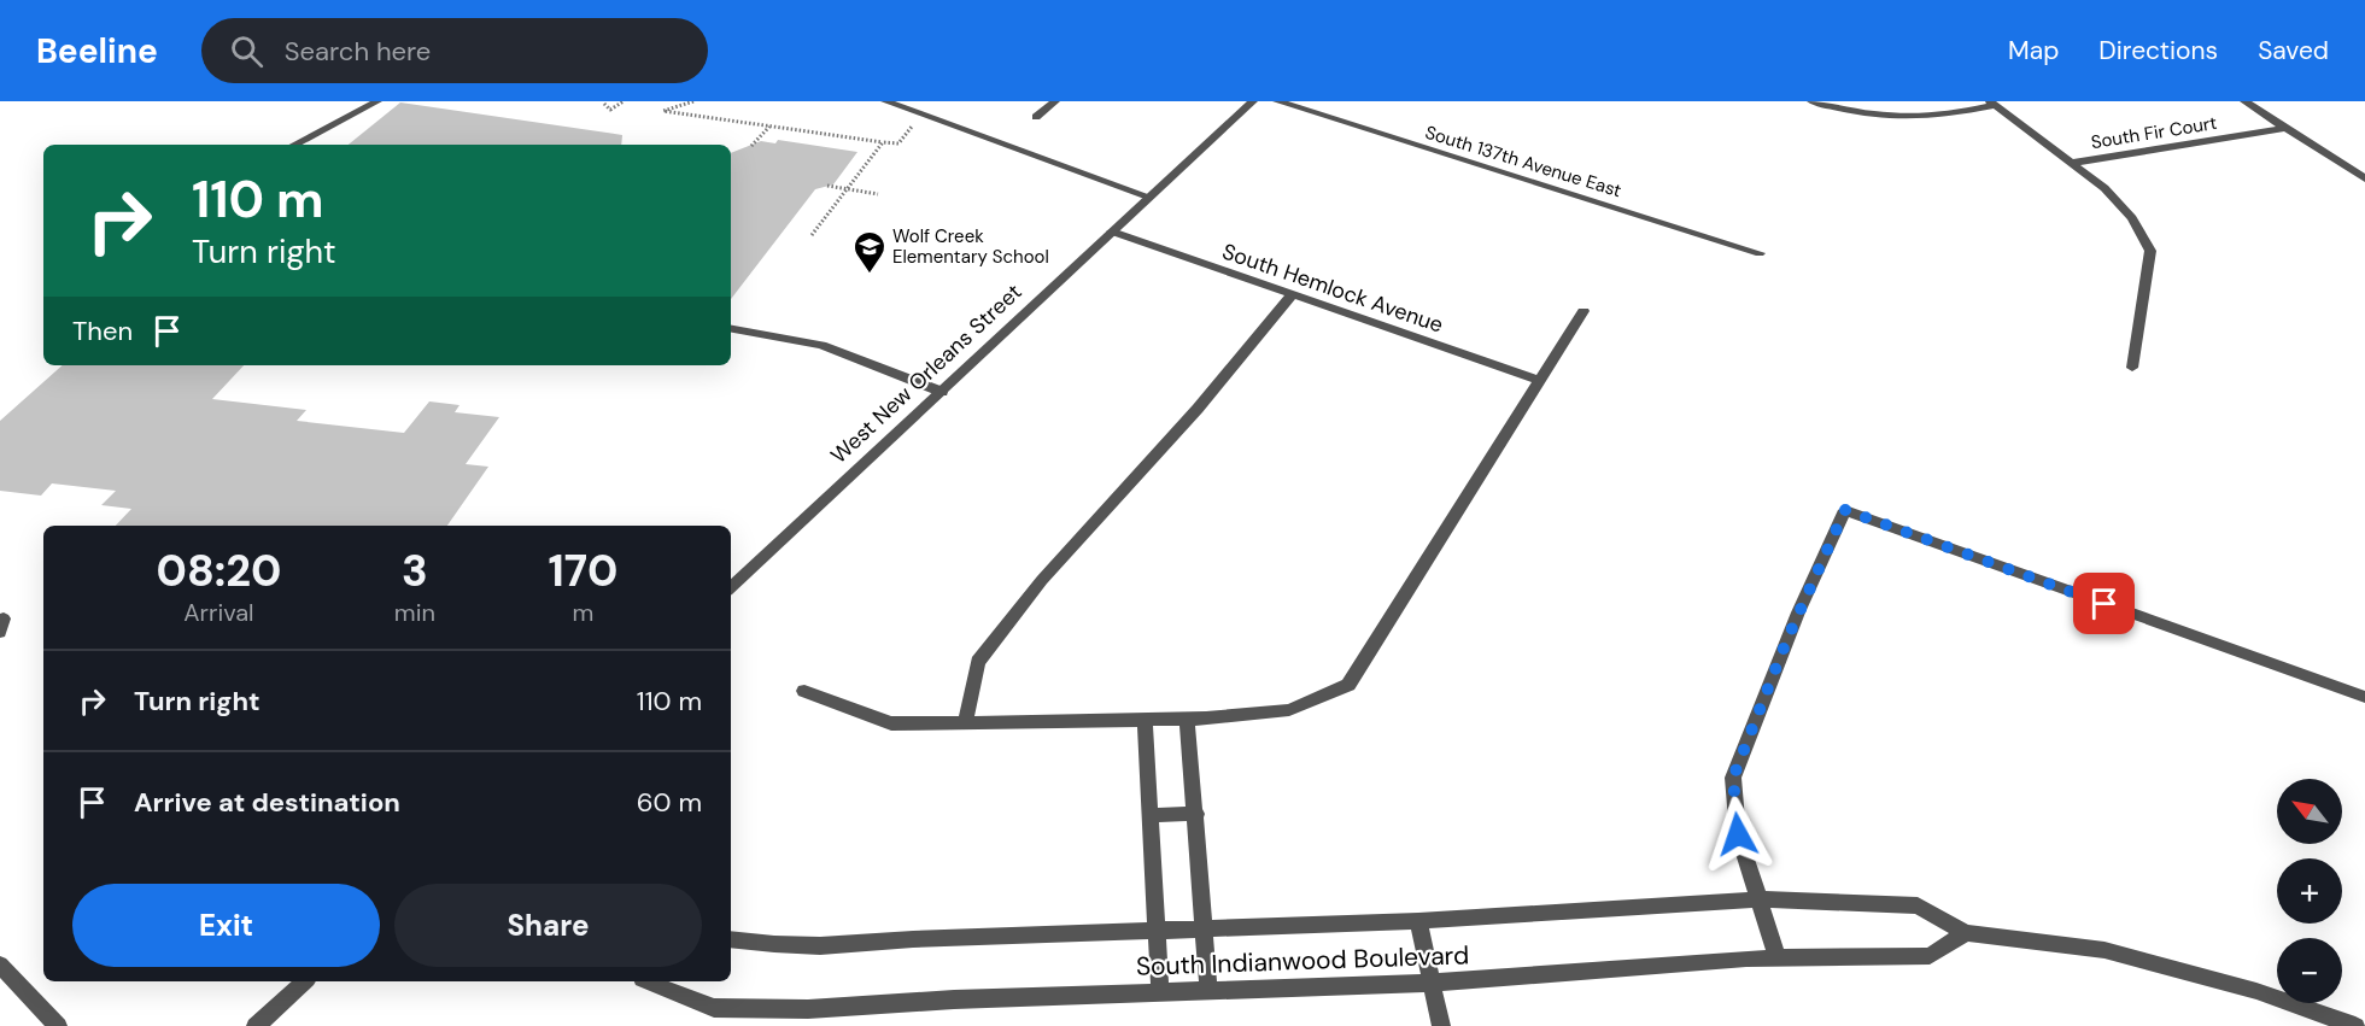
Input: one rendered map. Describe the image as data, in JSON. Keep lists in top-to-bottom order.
{
  "streets": {
    "street": [
      "South Fir Court",
      "South 137th Avenue East",
      "South Hemlock Avenue",
      "West New Orleans Street",
      "South Indianwood Boulevard"
    ]
  },
  "crossings": [
    ["South Hemlock Avenue", "West New Orleans Street"]
  ],
  "places": {
    "school or university": ["Wolf Creek Elementary School"]
  },
  "north": "top left",
  "page": {
    "header": "Beeline",
    "search": "Search here",
    "nav": ["Map", "Directions", "Saved"],
    "turn": ["110 m", "Turn right"],
    "then": "Then",
    "eta": [
      "08:20",
      "Arrival",
      "3",
      "min",
      "170",
      "m"
    ],
    "list": [
      {
        "name": "Turn right",
        "value": "110 m"
      },
      {
        "name": "Arrive at destination",
        "value": "60 m"
      }
    ],
    "map_buttons": ["+", "−"],
    "buttons": ["Exit", "Share"]
  }
}
